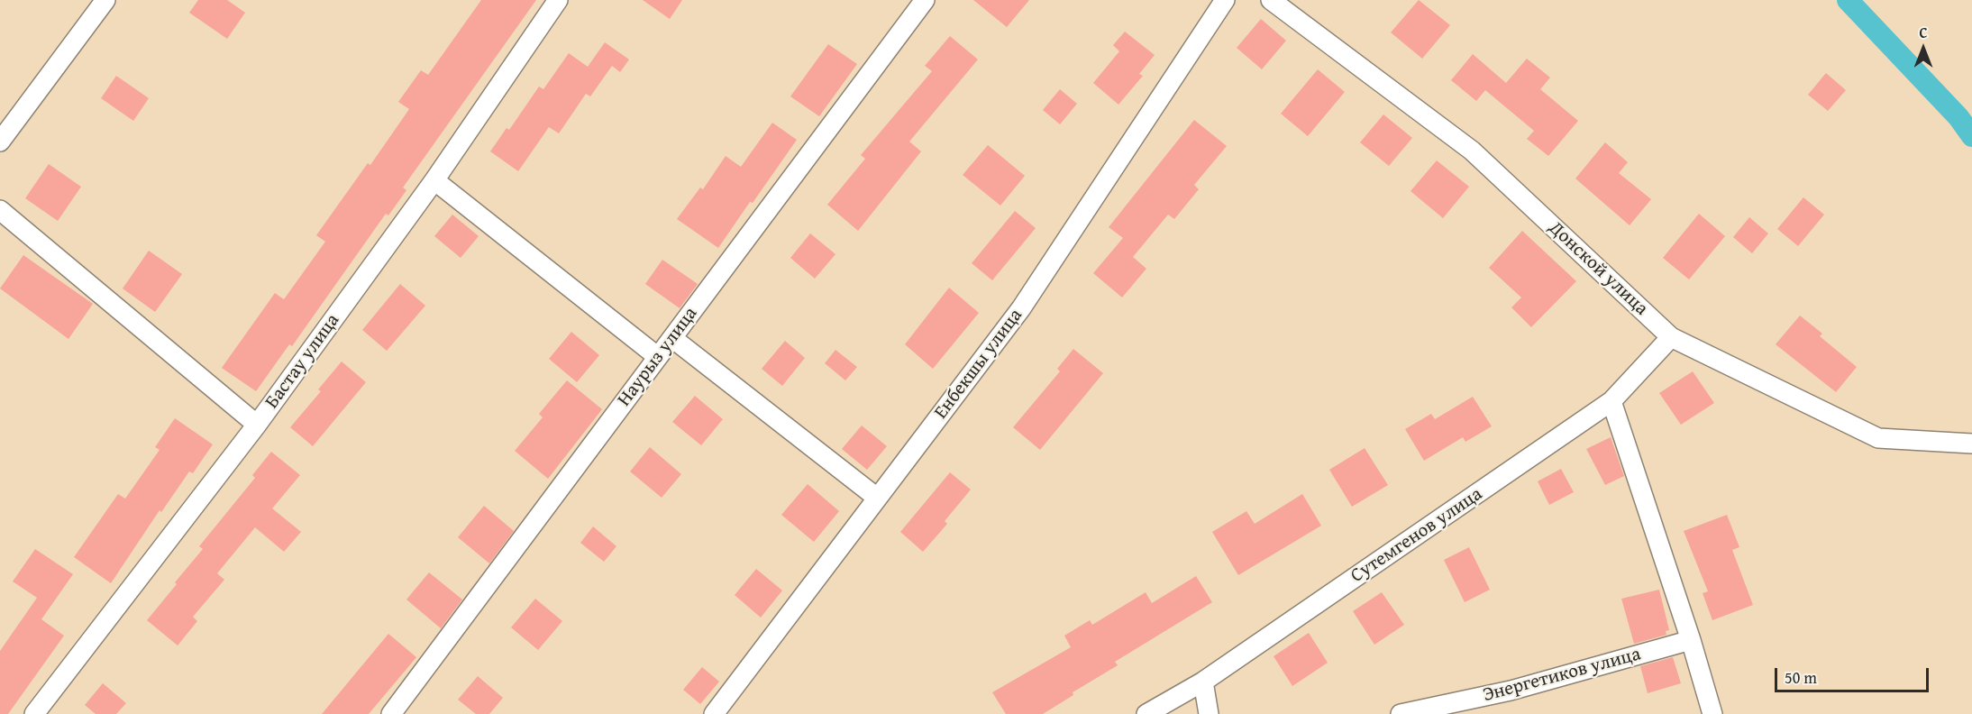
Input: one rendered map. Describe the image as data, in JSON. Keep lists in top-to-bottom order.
{
  "streets": {
    "street": [
      "Донской улица",
      "Наурыз улица",
      "Бастау улица",
      "Енбекшы улица",
      "Сутемгенов улица",
      "Энергетиков улица"
    ]
  },
  "crossings": [
    ["Донской улица", "Сутемгенов улица"]
  ],
  "scale_bar": "50 m",
  "north": "top"
}
